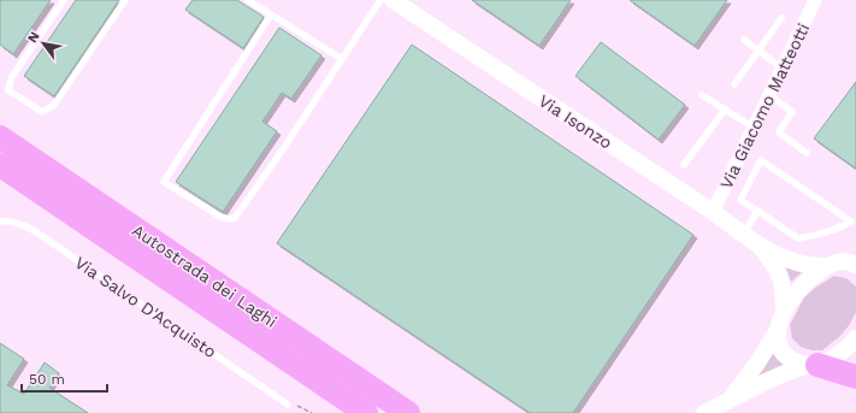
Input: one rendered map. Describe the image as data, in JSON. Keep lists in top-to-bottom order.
{
  "streets": {
    "highway": ["Autostrada dei Laghi"],
    "street": ["Via Giacomo Matteotti", "Via Isonzo"],
    "lane": ["Via Salvo D'Acquisto"]
  },
  "crossings": [
    ["Via Giacomo Matteotti", "Via Isonzo"]
  ],
  "scale_bar": "50 m",
  "north": "top left"
}
